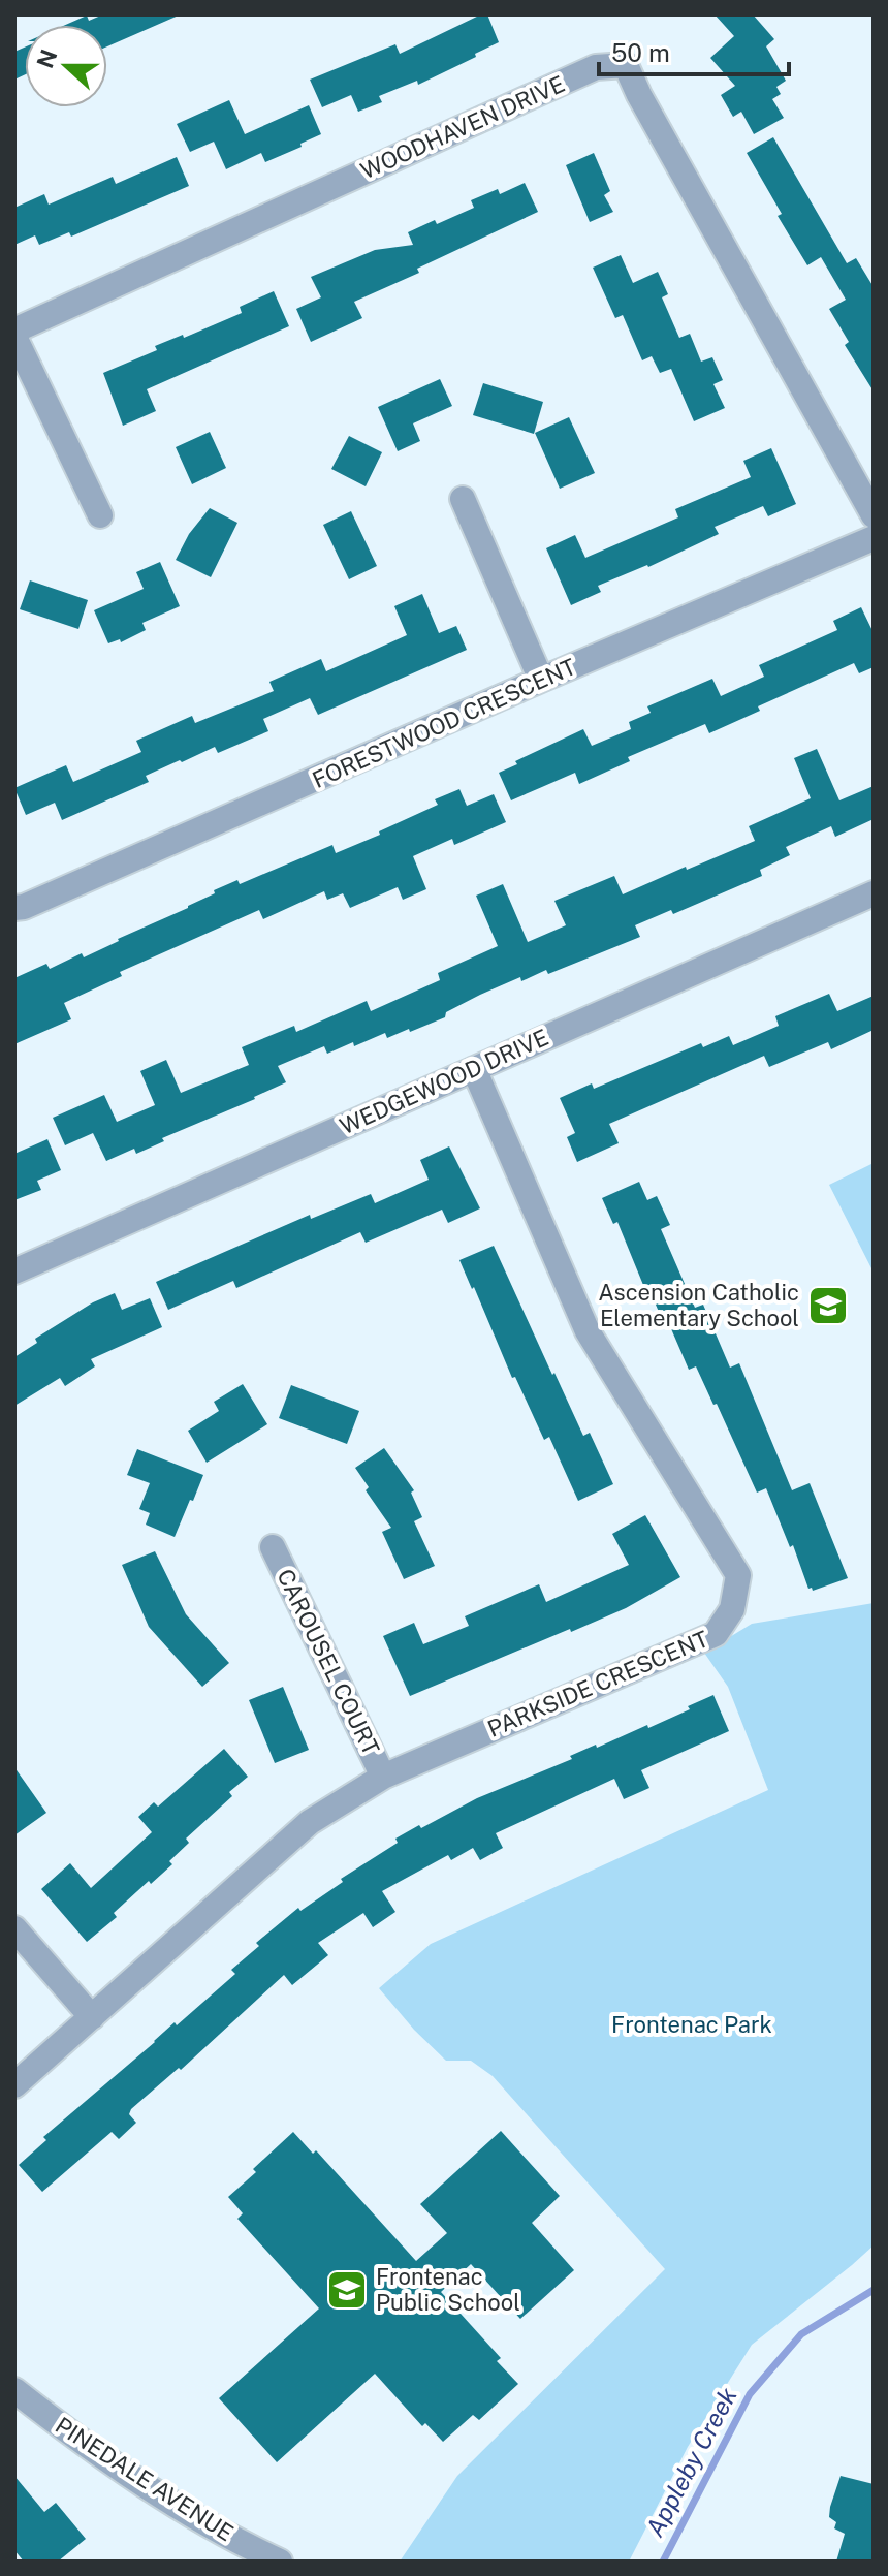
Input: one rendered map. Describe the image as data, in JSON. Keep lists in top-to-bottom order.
{
  "streets": {
    "street": [
      "WOODHAVEN DRIVE",
      "FORESTWOOD CRESCENT",
      "WEDGEWOOD DRIVE",
      "CAROUSEL COURT",
      "PARKSIDE CRESCENT",
      "PINEDALE AVENUE"
    ]
  },
  "crossings": [
    ["WEDGEWOOD DRIVE", "PARKSIDE CRESCENT"],
    ["CAROUSEL COURT", "PARKSIDE CRESCENT"]
  ],
  "water": ["Appleby Creek"],
  "parks": ["Frontenac Park"],
  "places": {
    "school or university": ["Ascension Catholic Elementary School", "Frontenac Public School"]
  },
  "scale_bar": "50 m",
  "north": "left"
}
